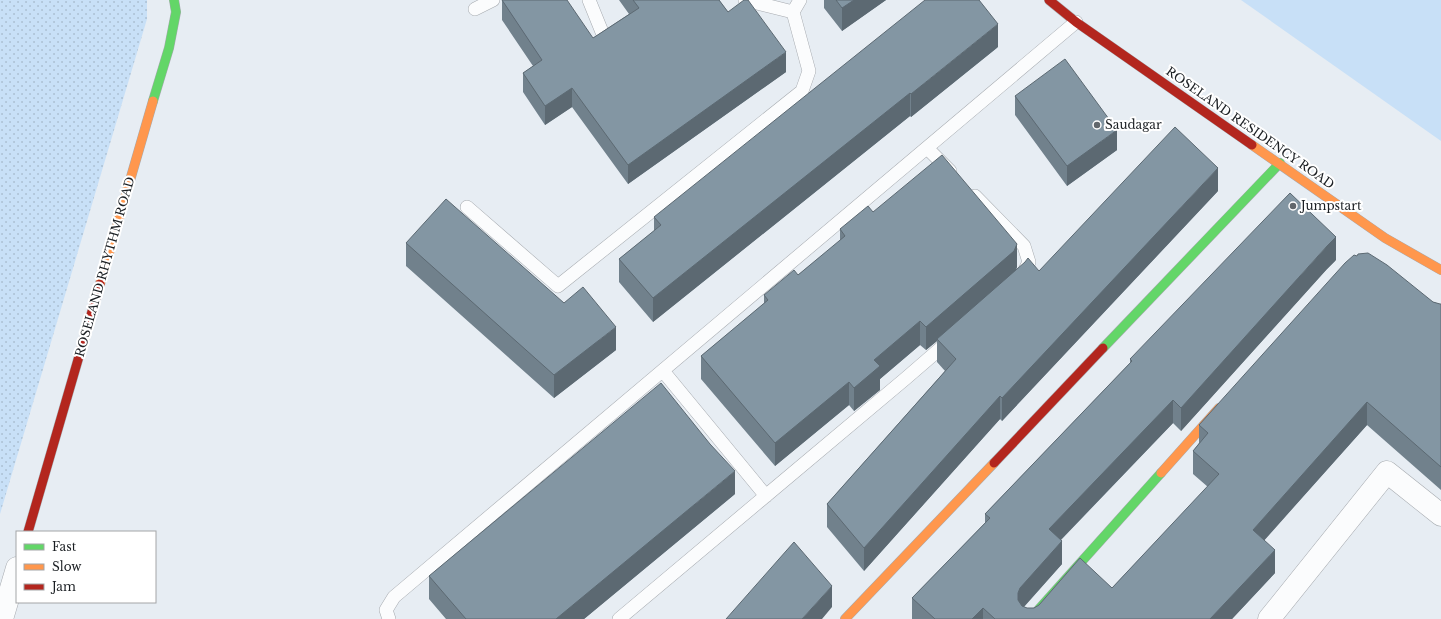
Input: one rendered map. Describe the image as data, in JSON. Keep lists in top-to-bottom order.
{
  "streets": {
    "street": ["ROSELAND RESIDENCY ROAD", "ROSELAND RHYTHM ROAD"]
  },
  "places": ["Saudagar", "Jumpstart"],
  "legend": ["Fast", "Slow", "Jam"]
}
